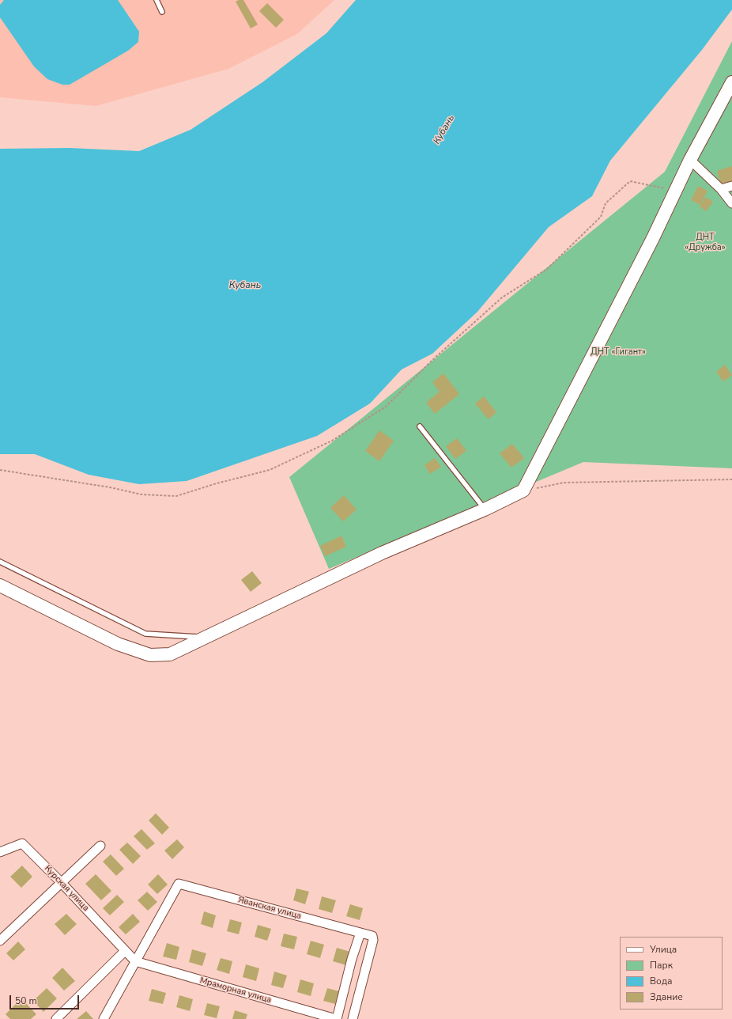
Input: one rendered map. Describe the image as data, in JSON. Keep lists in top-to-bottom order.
{
  "streets": {
    "street": ["Курская улица", "Яванская улица", "Мраморная улица"]
  },
  "crossings": [
    ["Курская улица", "Яванская улица"],
    ["Курская улица", "Мраморная улица"],
    ["Яванская улица", "Мраморная улица"]
  ],
  "water": ["Кубань"],
  "parks": ["ДНТ «Дружба»", "ДНТ «Гигант»"],
  "legend": [
    "Улица",
    "Парк",
    "Вода",
    "Здание"
  ],
  "scale_bar": "50 m"
}
